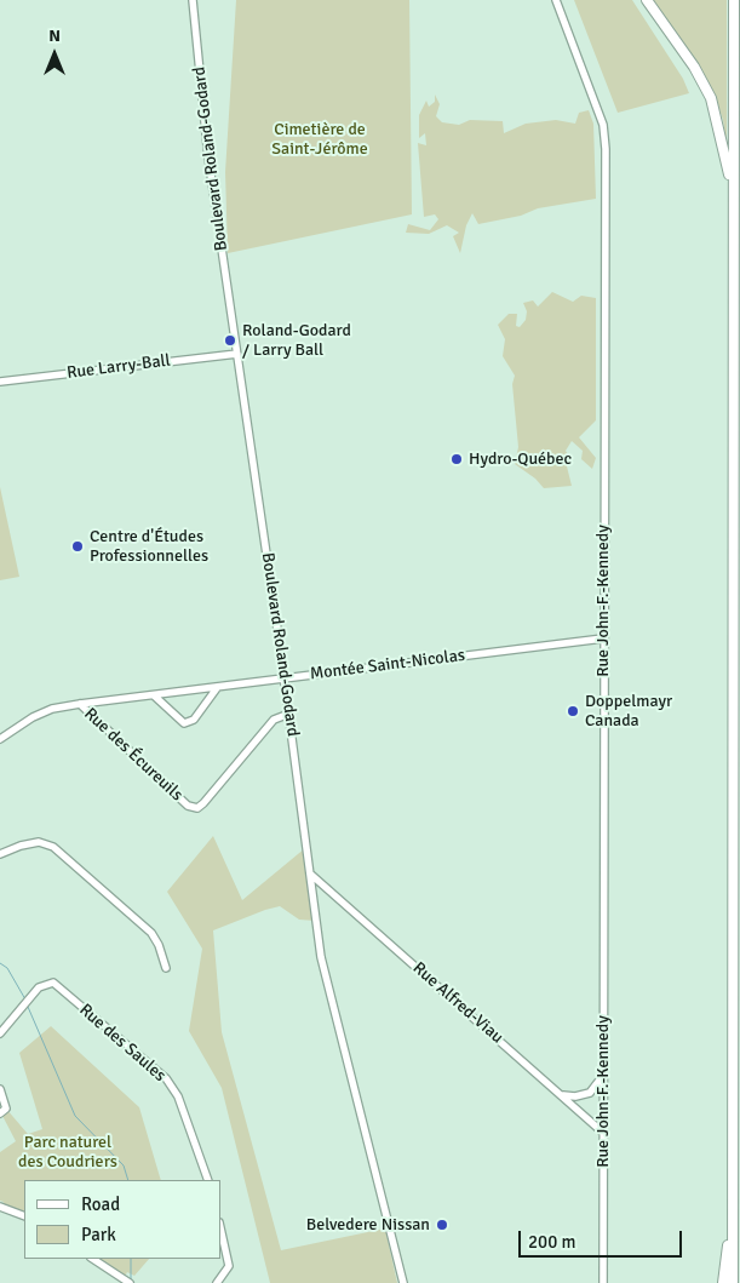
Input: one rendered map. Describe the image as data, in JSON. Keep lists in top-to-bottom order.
{
  "streets": {
    "street": [
      "Boulevard Roland-Godard",
      "Rue Larry-Ball",
      "Rue John-F.-Kennedy",
      "Montée Saint-Nicolas",
      "Rue des Écureuils",
      "Rue Alfred-Viau",
      "Rue des Saules"
    ]
  },
  "crossings": [
    ["Boulevard Roland-Godard", "Rue Larry-Ball"],
    ["Boulevard Roland-Godard", "Montée Saint-Nicolas"],
    ["Boulevard Roland-Godard", "Rue des Écureuils"],
    ["Boulevard Roland-Godard", "Rue Alfred-Viau"],
    ["Rue John-F.-Kennedy", "Montée Saint-Nicolas"],
    ["Rue John-F.-Kennedy", "Rue Alfred-Viau"],
    ["Montée Saint-Nicolas", "Rue des Écureuils"]
  ],
  "parks": ["Cimetière de Saint-Jérôme", "Parc naturel des Coudriers"],
  "places": [
    "Roland-Godard / Larry Ball",
    "Hydro-Québec",
    "Centre d'Études Professionnelles",
    "Doppelmayr Canada",
    "Belvedere Nissan"
  ],
  "legend": ["Road", "Park"],
  "scale_bar": "200 m",
  "north": "top"
}
